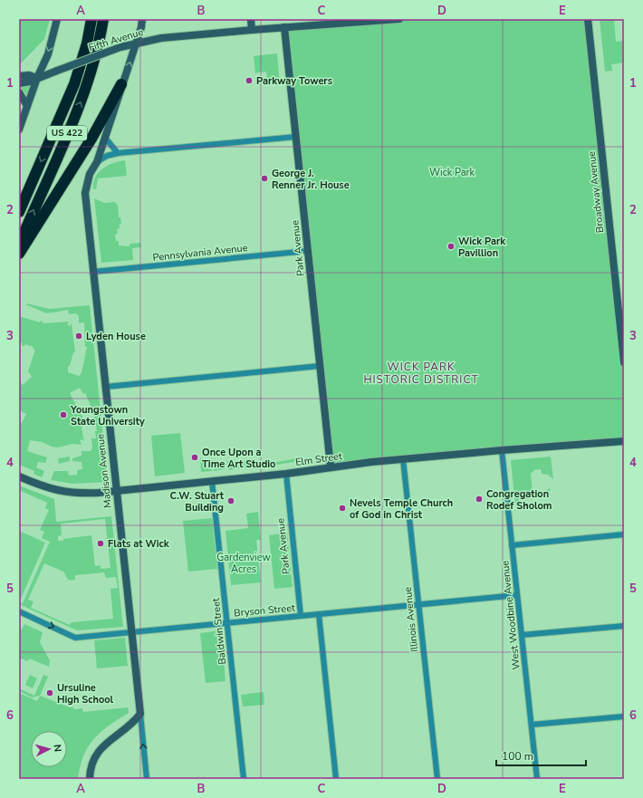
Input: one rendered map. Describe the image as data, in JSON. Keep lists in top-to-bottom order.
{
  "streets": {
    "highway": ["US 422"],
    "street": [
      "Fifth Avenue",
      "Broadway Avenue",
      "Park Avenue",
      "Pennsylvania Avenue",
      "Elm Street",
      "Madison Avenue",
      "Bryson Street",
      "West Woodbine Avenue",
      "Illinois Avenue",
      "Baldwin Street"
    ]
  },
  "crossings": [
    ["Fifth Avenue", "Park Avenue"],
    ["Fifth Avenue", "Madison Avenue"],
    ["Park Avenue", "Pennsylvania Avenue"],
    ["Park Avenue", "Elm Street"],
    ["Park Avenue", "Bryson Street"],
    ["Pennsylvania Avenue", "Madison Avenue"],
    ["Elm Street", "Madison Avenue"],
    ["Elm Street", "West Woodbine Avenue"],
    ["Elm Street", "Illinois Avenue"],
    ["Elm Street", "Baldwin Street"],
    ["Madison Avenue", "Bryson Street"],
    ["Bryson Street", "West Woodbine Avenue"],
    ["Bryson Street", "Illinois Avenue"],
    ["Bryson Street", "Baldwin Street"]
  ],
  "districts": ["WICK PARK HISTORIC DISTRICT"],
  "parks": ["Wick Park", "Gardenview Acres"],
  "places": [
    "Parkway Towers",
    "George J. Renner Jr. House",
    "Wick Park Pavillion",
    "Lyden House",
    "Youngstown State University",
    "Once Upon a Time Art Studio",
    "Congregation Rodef Sholom",
    "C.W. Stuart Building",
    "Nevels Temple Church of God in Christ",
    "Flats at Wick",
    "Ursuline High School"
  ],
  "scale_bar": "100 m",
  "north": "right",
  "grid": {
    "columns": [
      "A",
      "B",
      "C",
      "D",
      "E"
    ],
    "rows": [
      "1",
      "2",
      "3",
      "4",
      "5",
      "6"
    ]
  }
}
